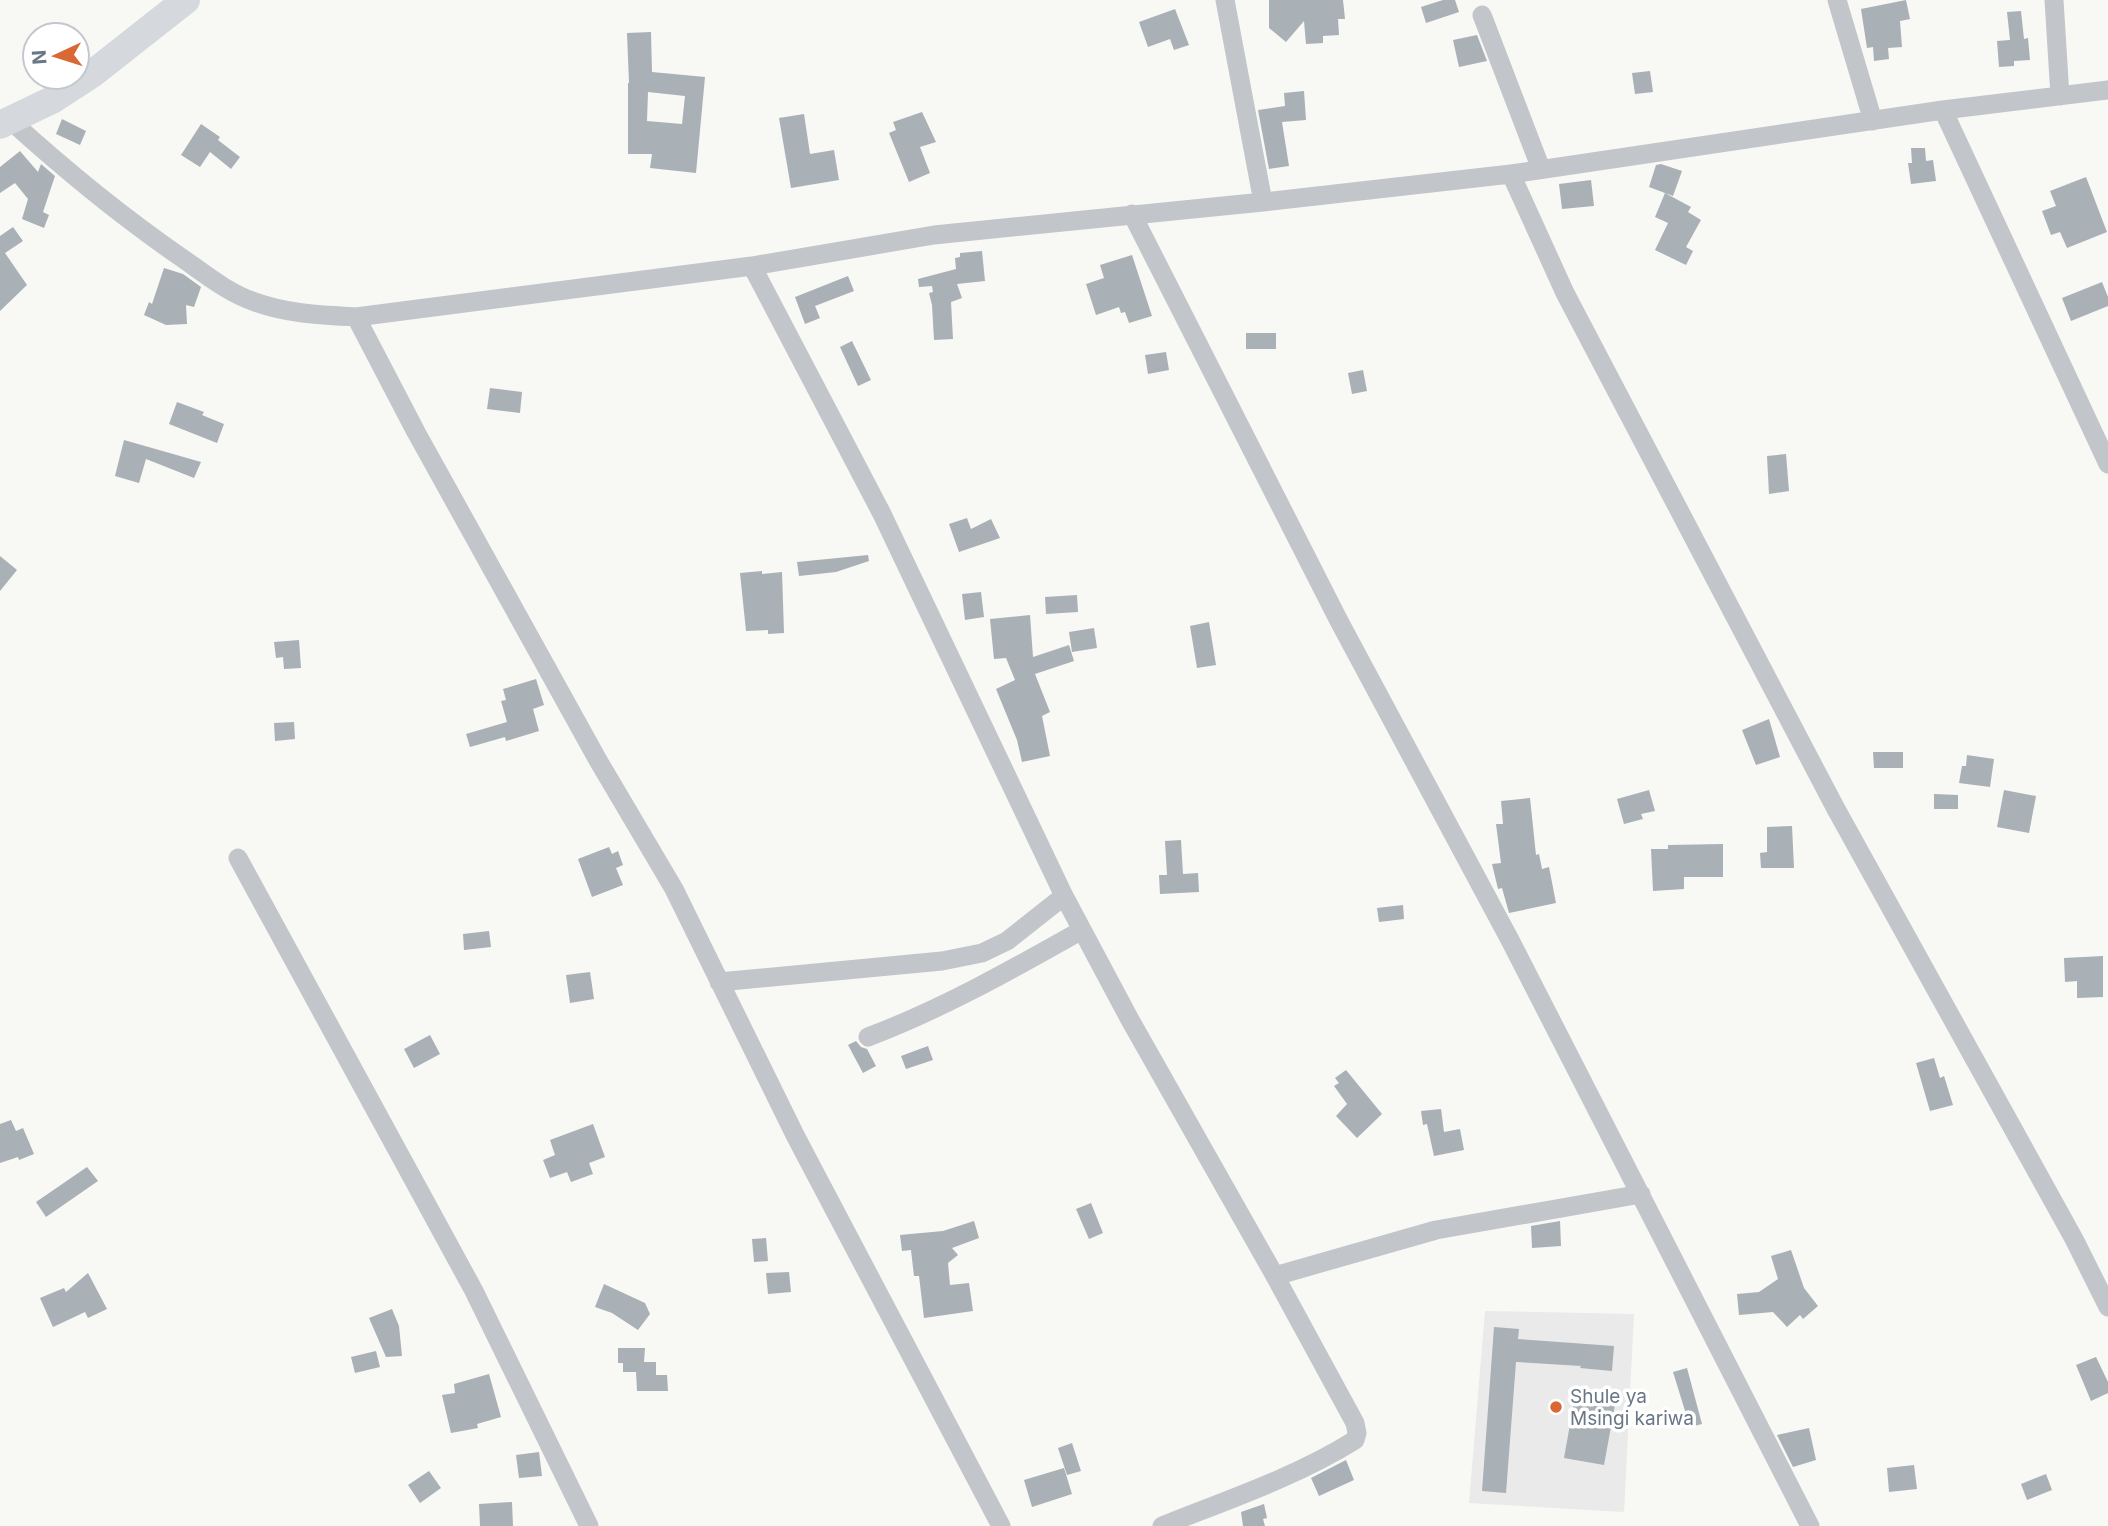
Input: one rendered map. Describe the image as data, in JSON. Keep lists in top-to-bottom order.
{
  "places": ["Shule ya Msingi kariwa"],
  "north": "left"
}
